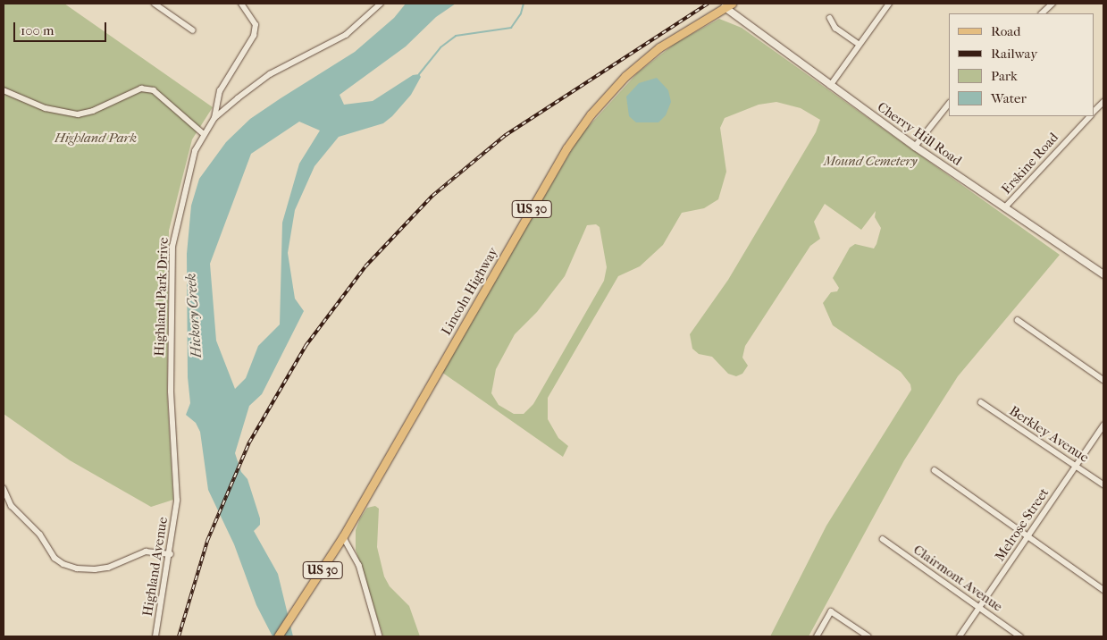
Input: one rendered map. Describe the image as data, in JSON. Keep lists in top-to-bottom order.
{
  "streets": {
    "main road": ["US 30", "Lincoln Highway"],
    "street": [
      "Cherry Hill Road",
      "Erskine Road",
      "Highland Park Drive",
      "Berkley Avenue",
      "Melrose Street",
      "Highland Avenue",
      "Clairmont Avenue"
    ]
  },
  "crossings": [
    ["Cherry Hill Road", "Erskine Road"],
    ["Cherry Hill Road", "Lincoln Highway"],
    ["Highland Park Drive", "Highland Avenue"],
    ["Berkley Avenue", "Melrose Street"],
    ["Melrose Street", "Clairmont Avenue"]
  ],
  "water": ["Hickory Creek"],
  "parks": ["Highland Park", "Mound Cemetery"],
  "legend": [
    "Road",
    "Railway",
    "Park",
    "Water"
  ],
  "scale_bar": "100 m"
}
